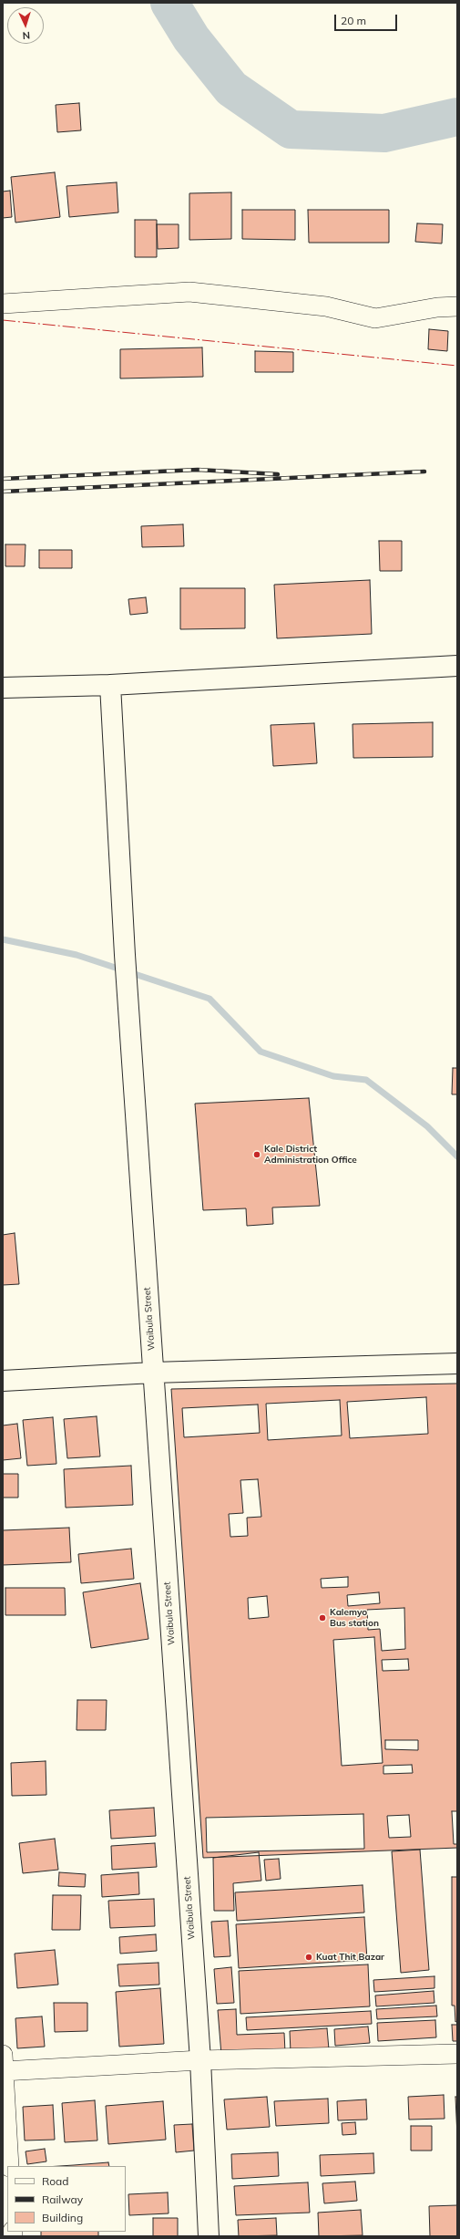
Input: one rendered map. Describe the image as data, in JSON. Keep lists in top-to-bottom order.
{
  "streets": {
    "street": ["Waibula Street"]
  },
  "places": ["Kale District Administration Office", "Kalemyo Bus station", "Kuat Thit Bazar"],
  "legend": ["Road", "Railway", "Building"],
  "scale_bar": "20 m",
  "north": "bottom"
}
